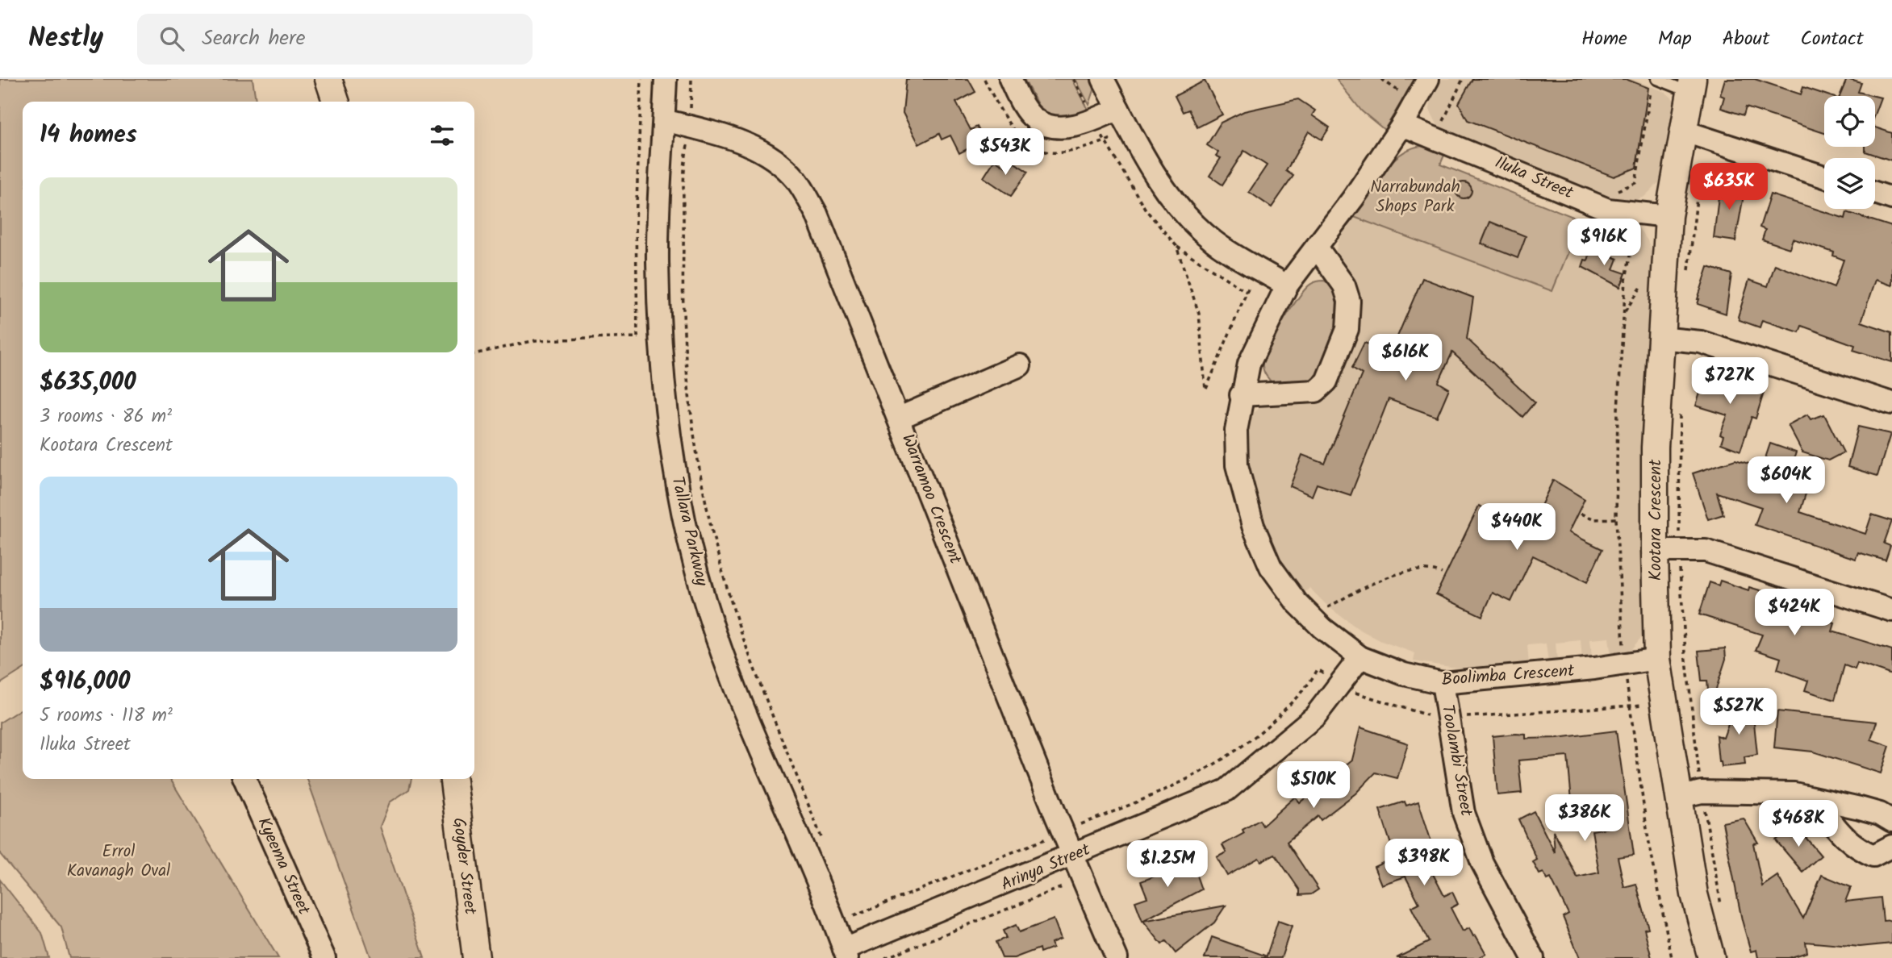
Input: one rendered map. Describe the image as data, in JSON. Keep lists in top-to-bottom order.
{
  "streets": {
    "street": [
      "Iluka Street",
      "Warramoo Crescent",
      "Kootara Crescent",
      "Tallara Parkway",
      "Boolimba Crescent",
      "Toolambi Street",
      "Kyeema Street",
      "Goyder Street",
      "Arinya Street"
    ]
  },
  "crossings": [
    ["Iluka Street", "Kootara Crescent"],
    ["Iluka Street", "Boolimba Crescent"],
    ["Warramoo Crescent", "Tallara Parkway"],
    ["Warramoo Crescent", "Arinya Street"],
    ["Kootara Crescent", "Boolimba Crescent"],
    ["Tallara Parkway", "Arinya Street"],
    ["Boolimba Crescent", "Toolambi Street"],
    ["Boolimba Crescent", "Arinya Street"]
  ],
  "parks": ["Narrabundah Shops Park", "Errol Kavanagh Oval"],
  "page": {
    "header": "Nestly",
    "search": "Search here",
    "nav": [
      "Home",
      "Map",
      "About",
      "Contact"
    ],
    "heading": "14 homes",
    "price": [
      "$543K",
      "$635K",
      "$916K",
      "$616K",
      "$727K",
      "$604K",
      "$440K",
      "$424K",
      "$527K",
      "$510K",
      "$386K",
      "$468K",
      "$398K",
      "$1.25M"
    ],
    "list": [
      {
        "name": "$635,000",
        "note": "3 rooms · 86 m² · Kootara Crescent"
      },
      {
        "name": "$916,000",
        "note": "5 rooms · 118 m² · Iluka Street"
      }
    ]
  }
}
